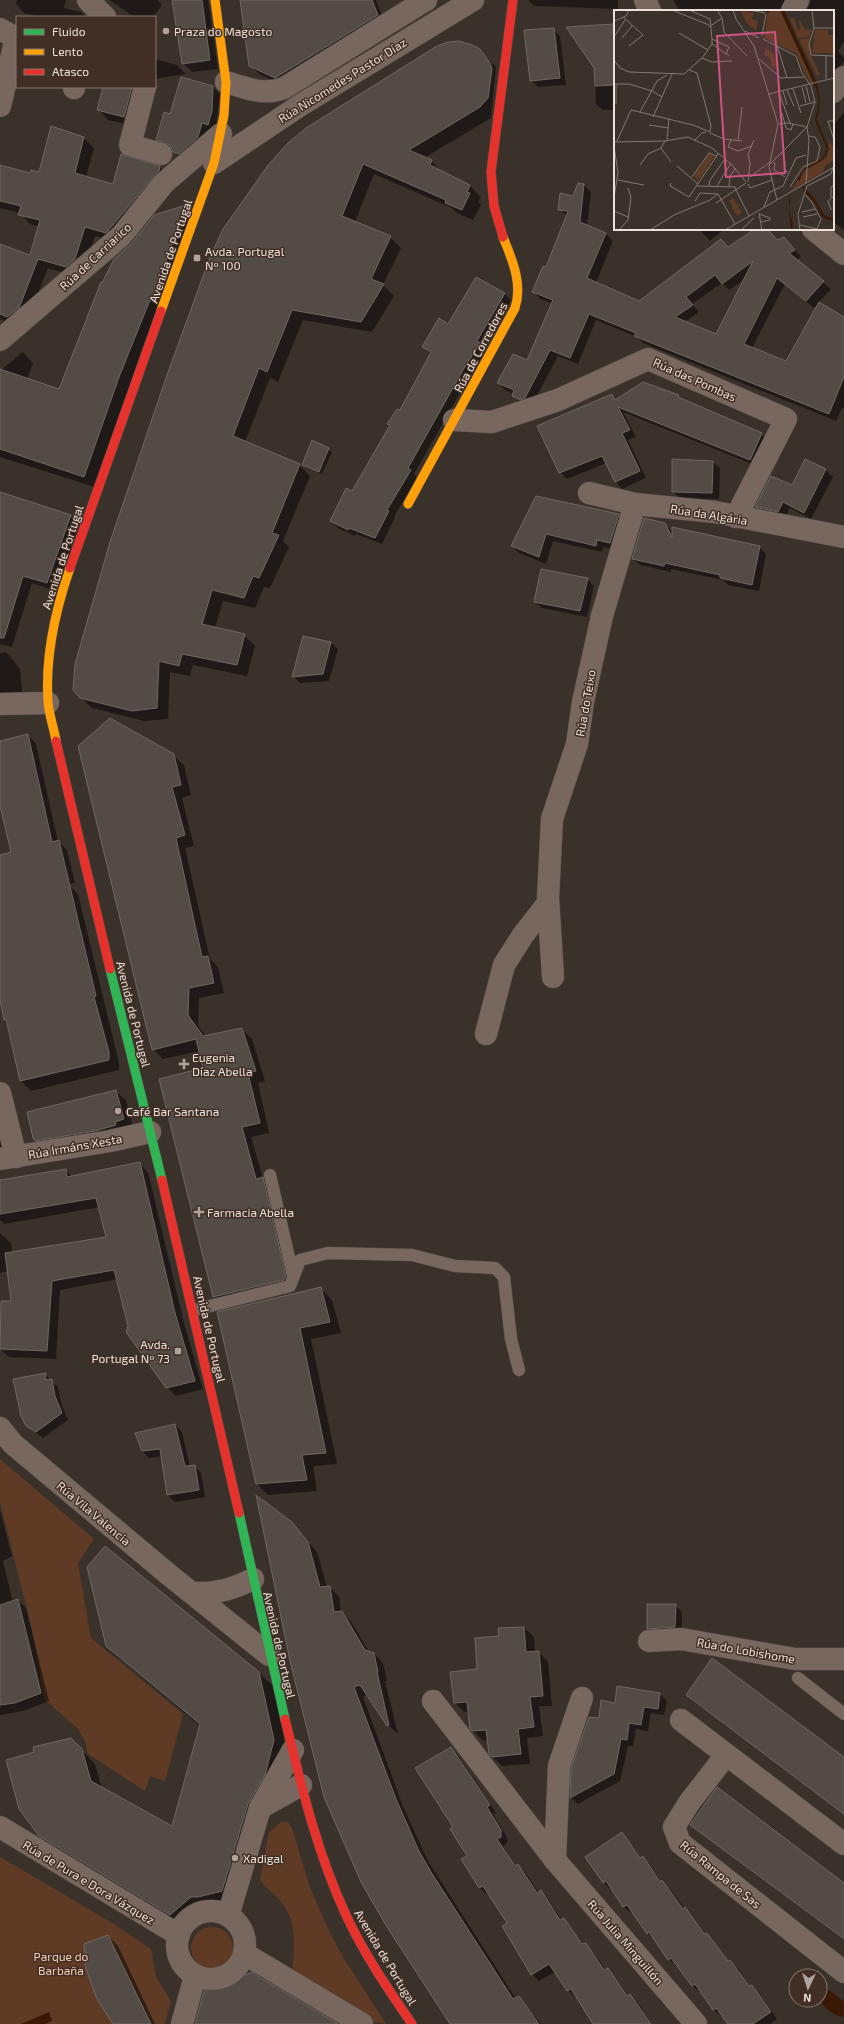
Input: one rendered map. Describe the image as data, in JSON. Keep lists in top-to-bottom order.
{
  "streets": {
    "street": [
      "Rúa Nicomedes Pastor Díaz",
      "Avenida de Portugal",
      "Rúa de Carriarico",
      "Rúa de Corredores",
      "Rúa das Pombas",
      "Rúa da Algária",
      "Rúa do Teixo",
      "Rúa Irmáns Xesta",
      "Rúa Vila Valencia",
      "Rúa do Lobishome",
      "Rúa Rampa de Sas",
      "Rúa de Pura e Dora Vázquez",
      "Rúa Julia Minguillón"
    ]
  },
  "crossings": [
    ["Rúa Nicomedes Pastor Díaz", "Avenida de Portugal"],
    ["Avenida de Portugal", "Rúa de Carriarico"],
    ["Avenida de Portugal", "Rúa Irmáns Xesta"],
    ["Avenida de Portugal", "Rúa Vila Valencia"],
    ["Rúa de Corredores", "Rúa das Pombas"],
    ["Rúa das Pombas", "Rúa da Algária"],
    ["Rúa da Algária", "Rúa do Teixo"]
  ],
  "parks": ["Parque do Barbaña"],
  "places": {
    "other": ["Praza do Magosto", "Café Bar Santana", "Xadigal"],
    "transit": ["Avda. Portugal Nº 100", "Avda. Portugal Nº 73"],
    "health": ["Eugenia Díaz Abella", "Farmacia Abella"]
  },
  "legend": ["Fluido", "Lento", "Atasco"],
  "north": "bottom"
}
